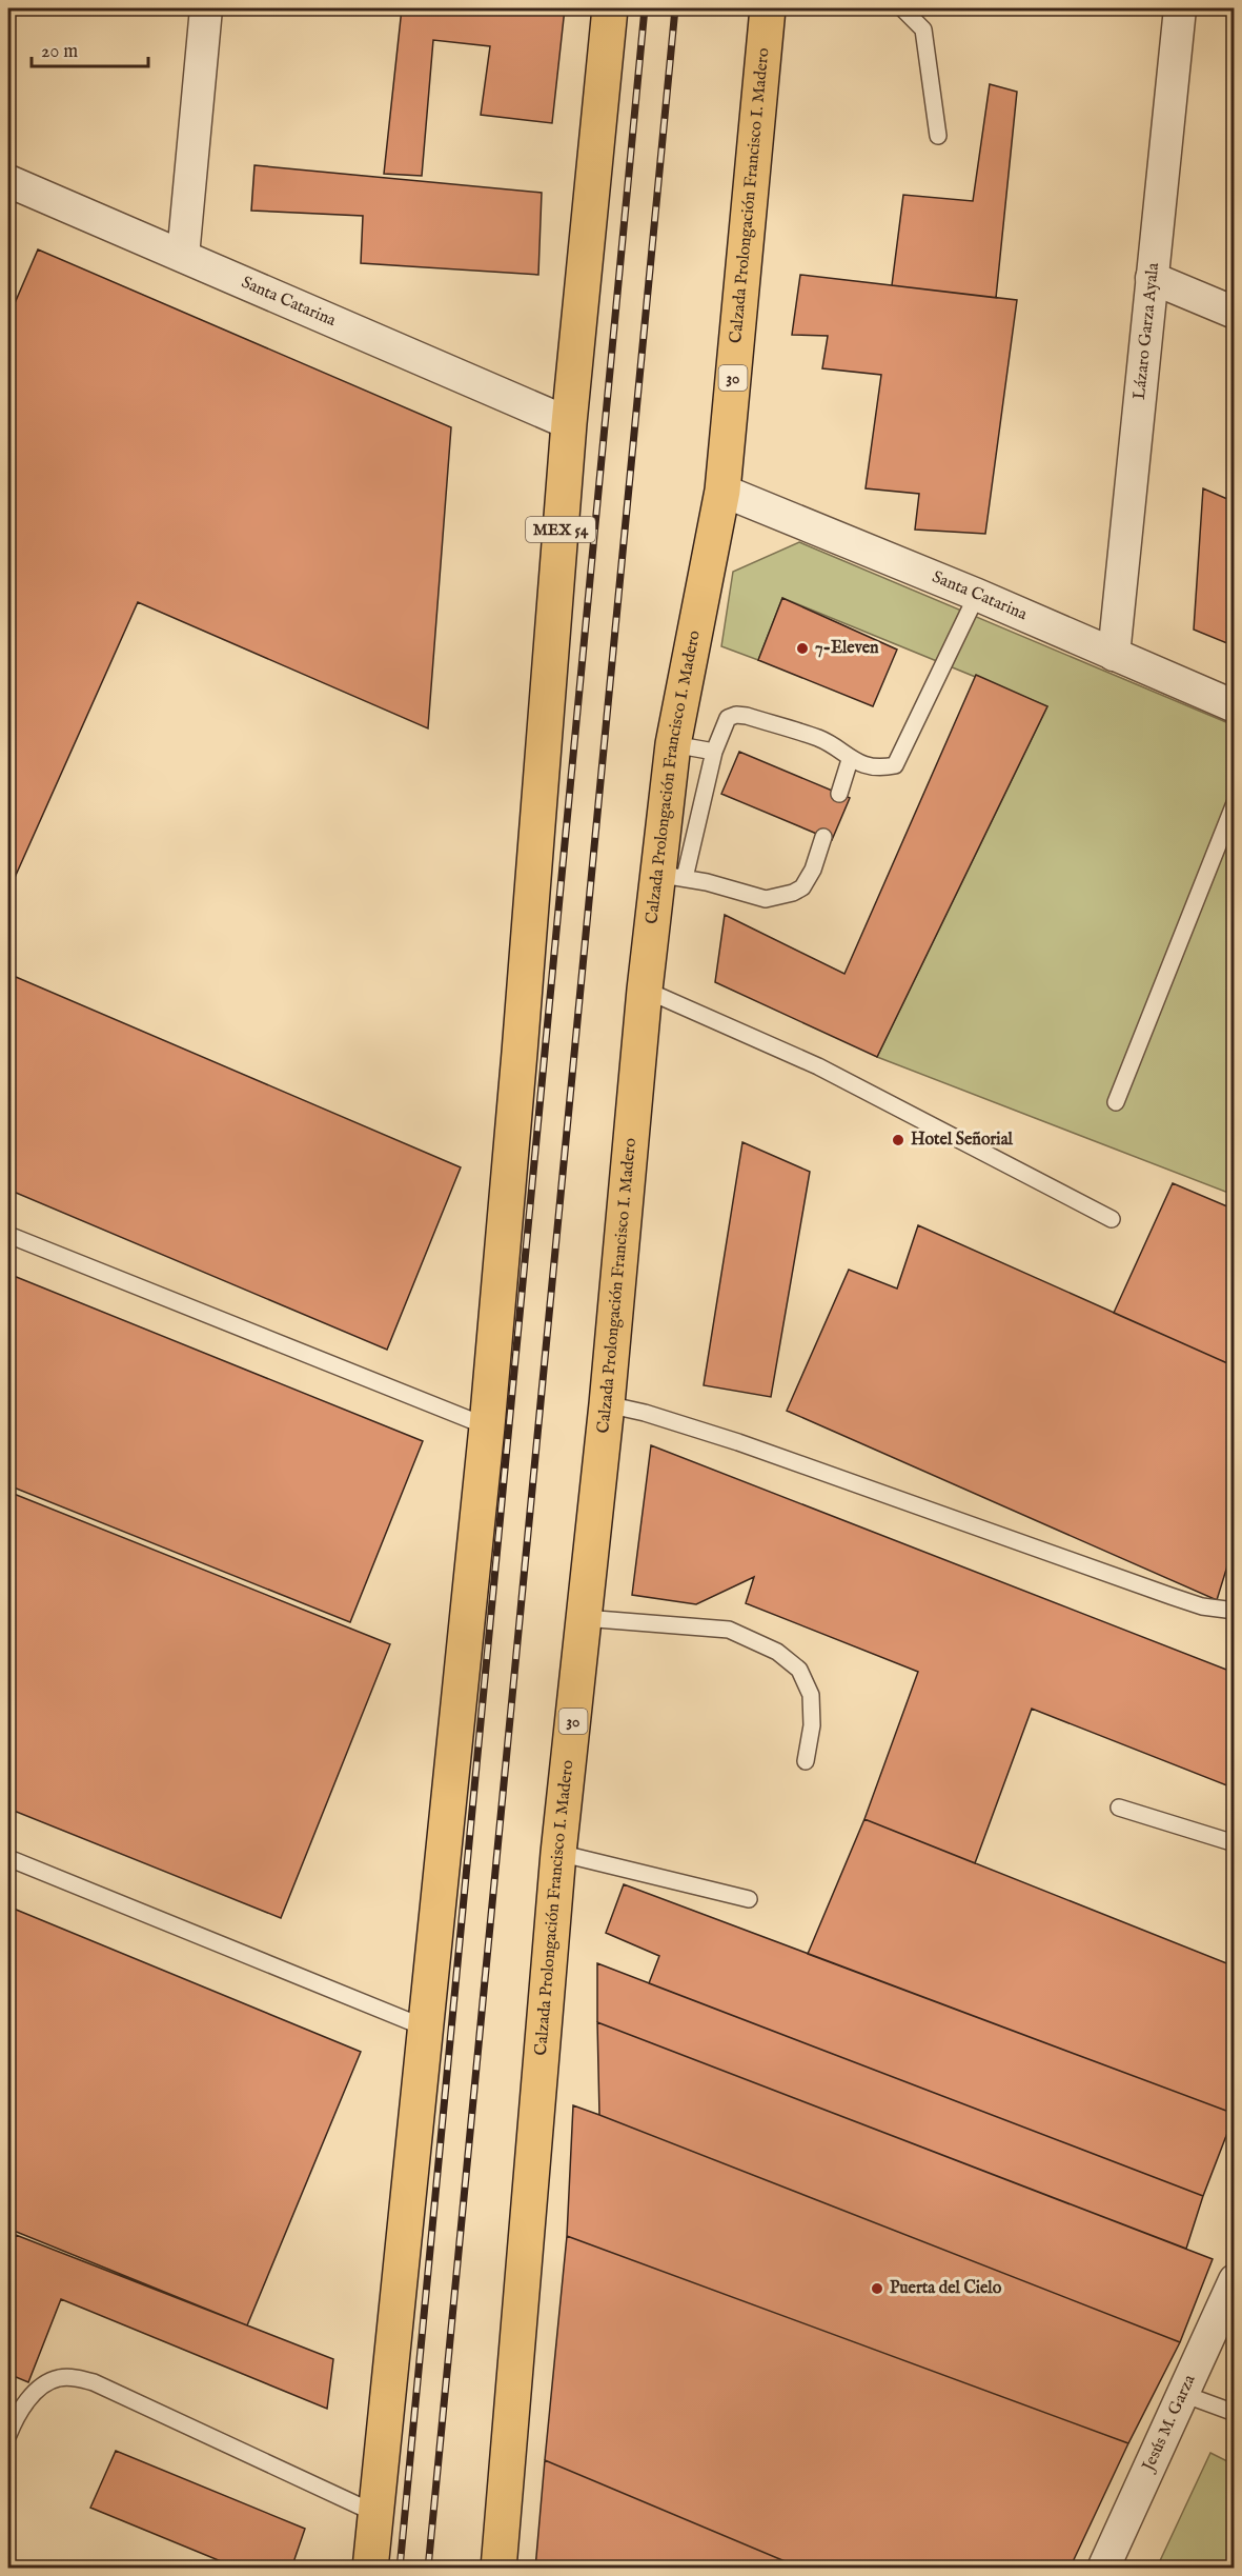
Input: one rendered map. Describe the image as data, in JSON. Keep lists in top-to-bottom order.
{
  "streets": {
    "main road": ["Calzada Prolongación Francisco I. Madero", "30", "MEX 54"],
    "street": ["Santa Catarina", "Lázaro Garza Ayala", "Jesús M. Garza"]
  },
  "crossings": [
    ["Calzada Prolongación Francisco I. Madero", "Santa Catarina"],
    ["Santa Catarina", "Lázaro Garza Ayala"],
    ["Santa Catarina", "MEX 54"]
  ],
  "places": ["7-Eleven", "Hotel Señorial", "Puerta del Cielo"],
  "scale_bar": "20 m"
}
